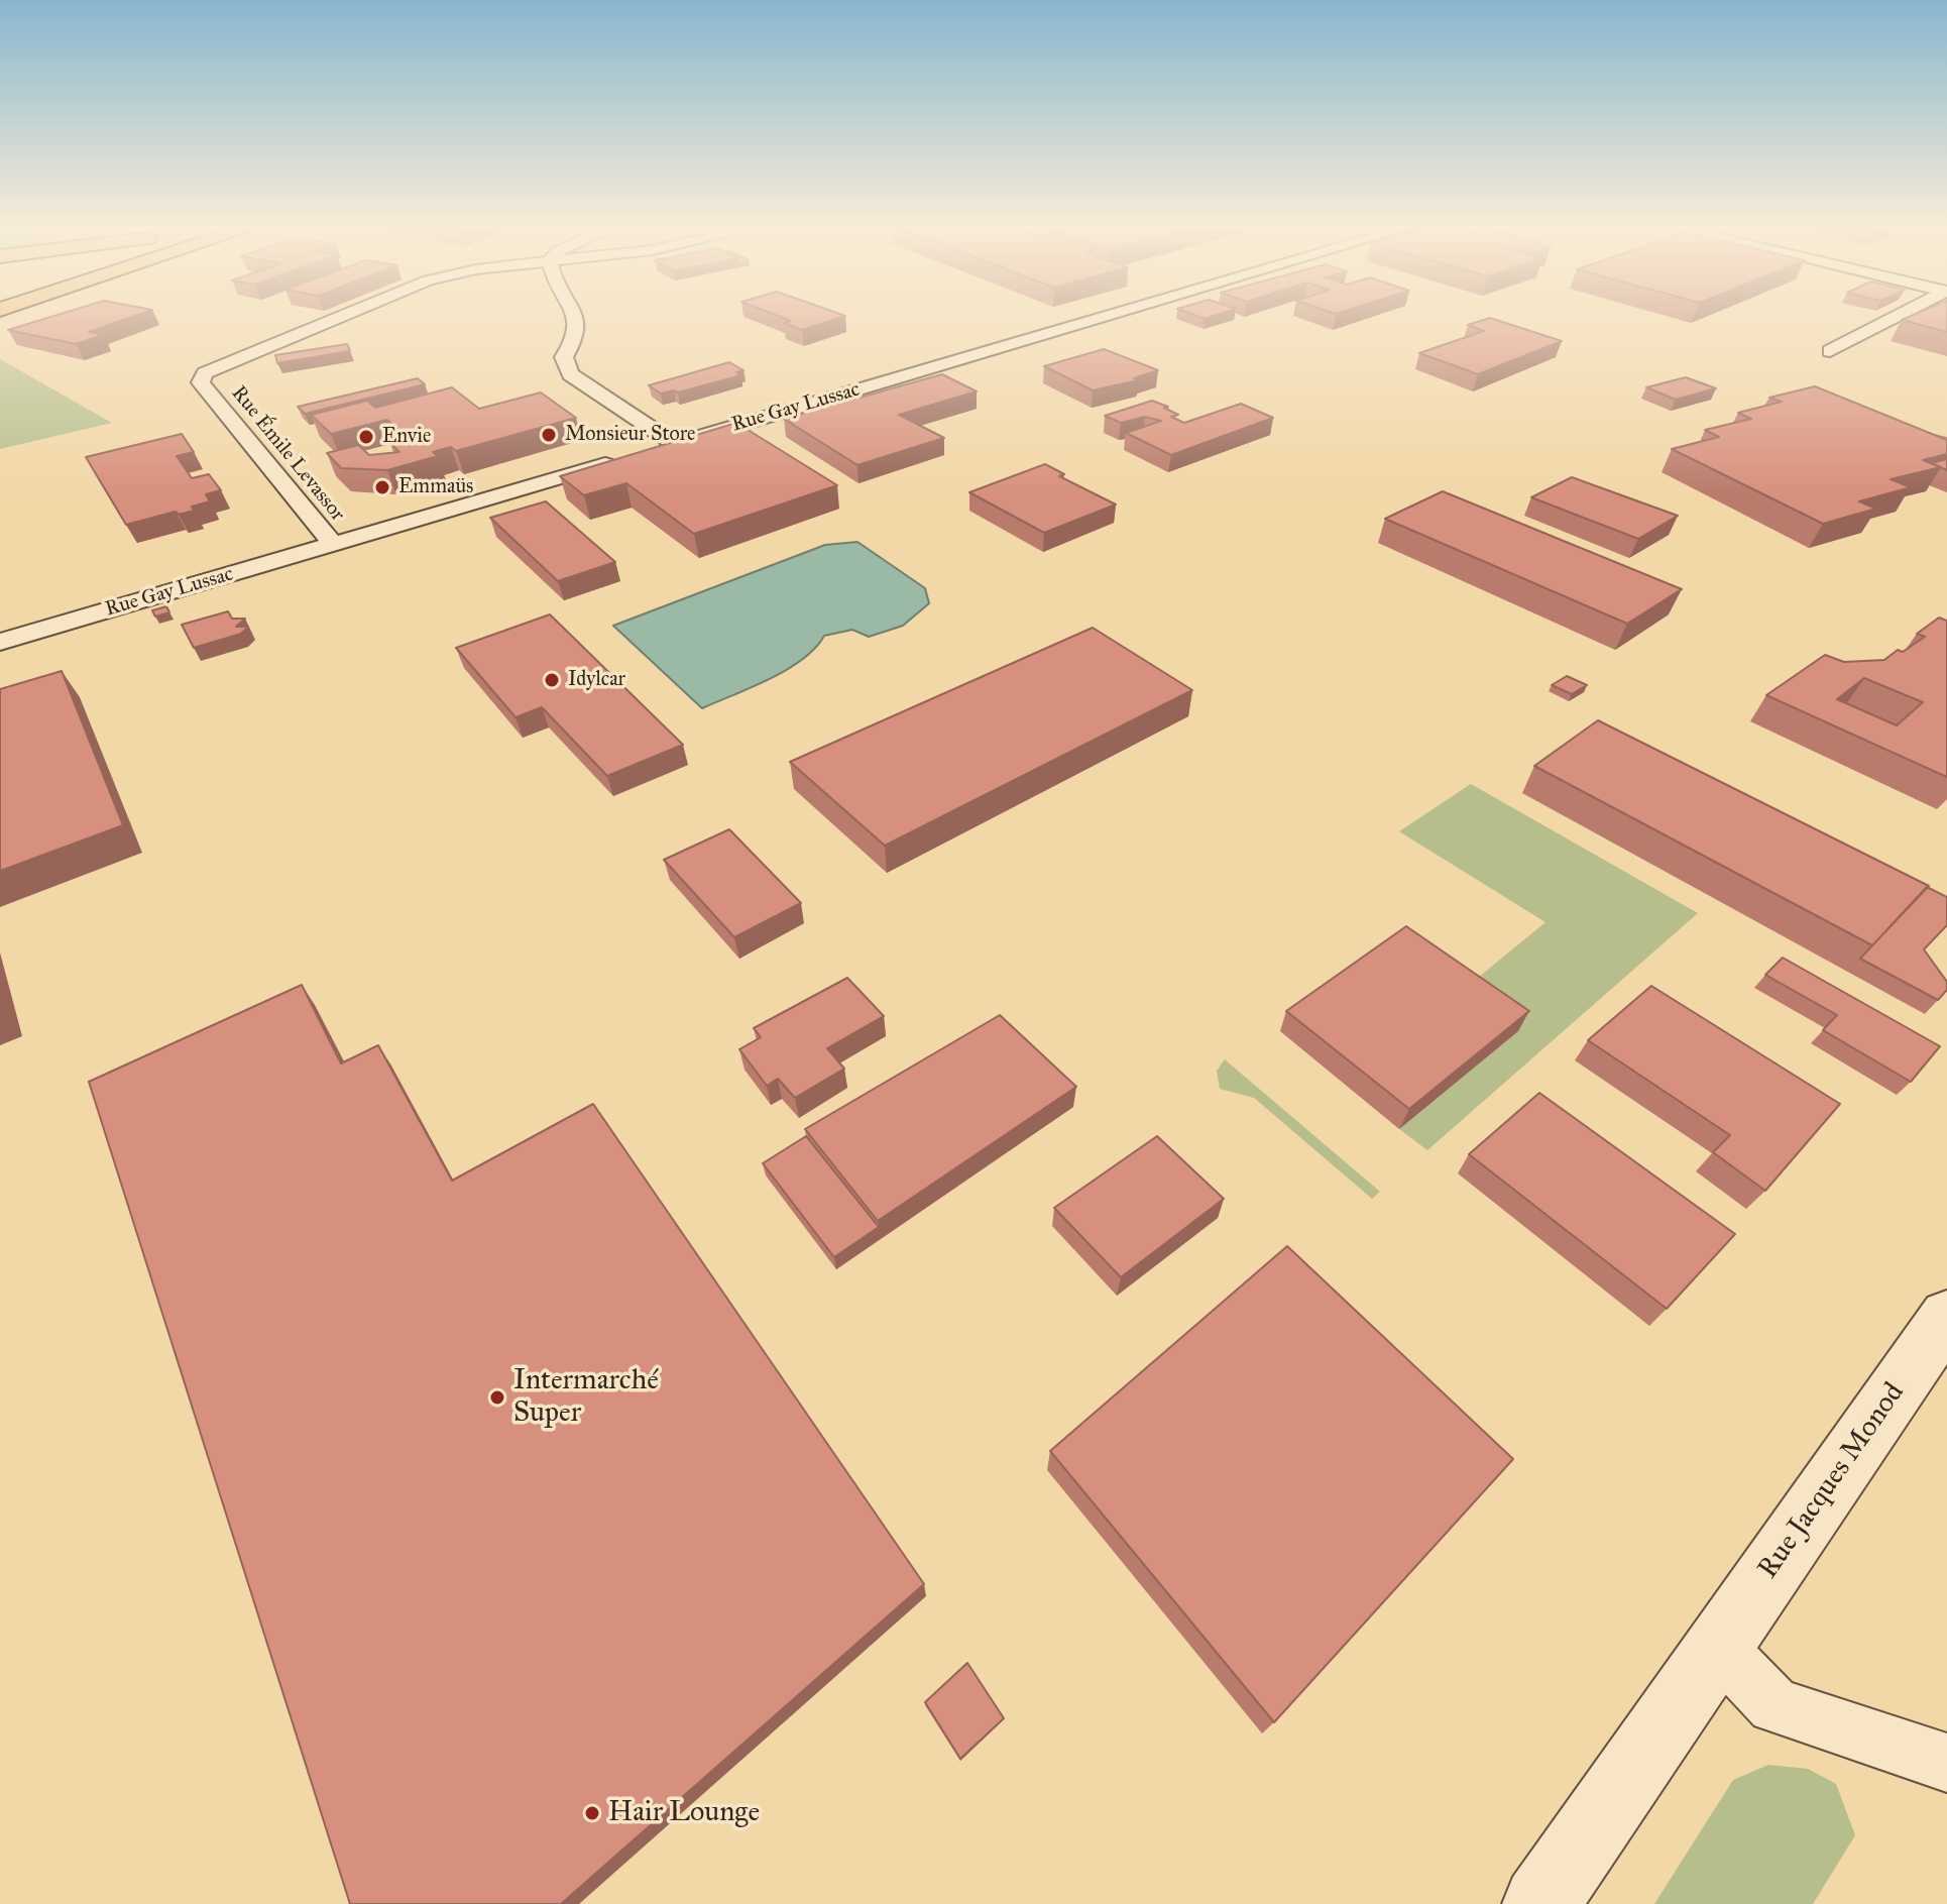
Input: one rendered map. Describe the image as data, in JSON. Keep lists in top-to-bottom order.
{
  "streets": {
    "street": ["Rue Gay Lussac", "Rue Émile Levassor", "Rue Jacques Monod"]
  },
  "crossings": [
    ["Rue Gay Lussac", "Rue Émile Levassor"]
  ],
  "places": [
    "Monsieur Store",
    "Envie",
    "Emmaüs",
    "Idylcar",
    "Intermarché Super",
    "Hair Lounge"
  ]
}
